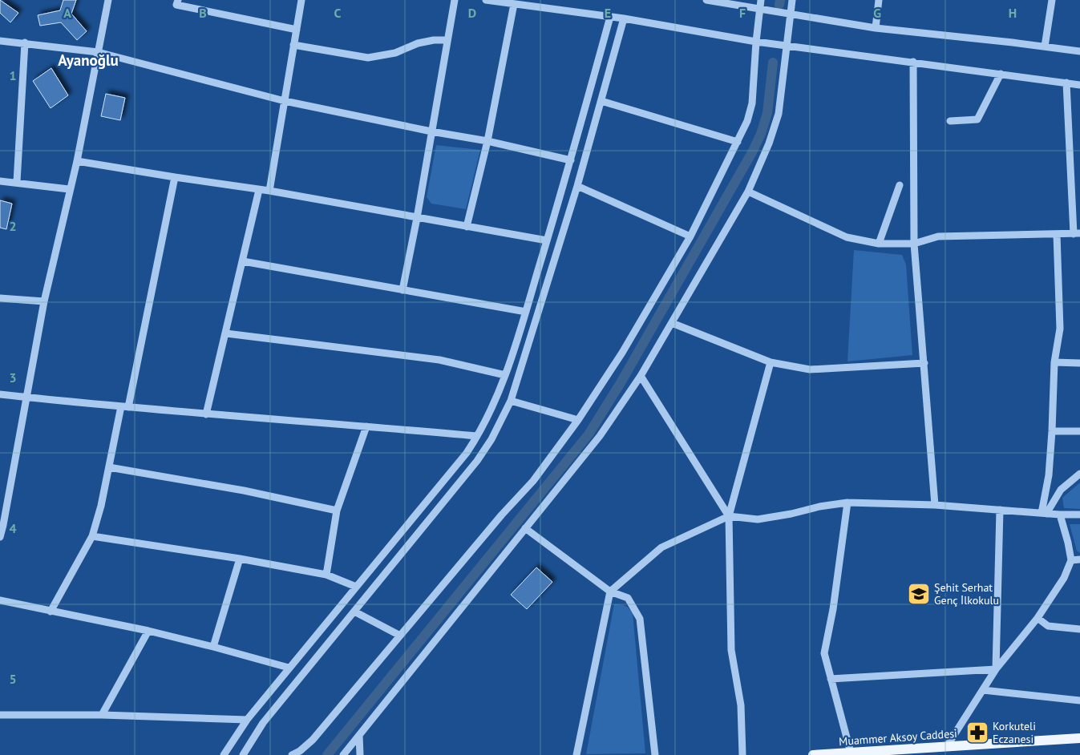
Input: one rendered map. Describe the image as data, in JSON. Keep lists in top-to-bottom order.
{
  "streets": {
    "main road": ["Muammer Aksoy Caddesi"]
  },
  "districts": ["Ayanoğlu"],
  "places": {
    "school or university": ["Şehit Serhat Genç İlkokulu"],
    "pharmacy": ["Korkuteli Eczanesi"]
  },
  "grid": {
    "columns": [
      "A",
      "B",
      "C",
      "D",
      "E",
      "F",
      "G",
      "H"
    ],
    "rows": [
      "1",
      "2",
      "3",
      "4",
      "5"
    ]
  }
}
